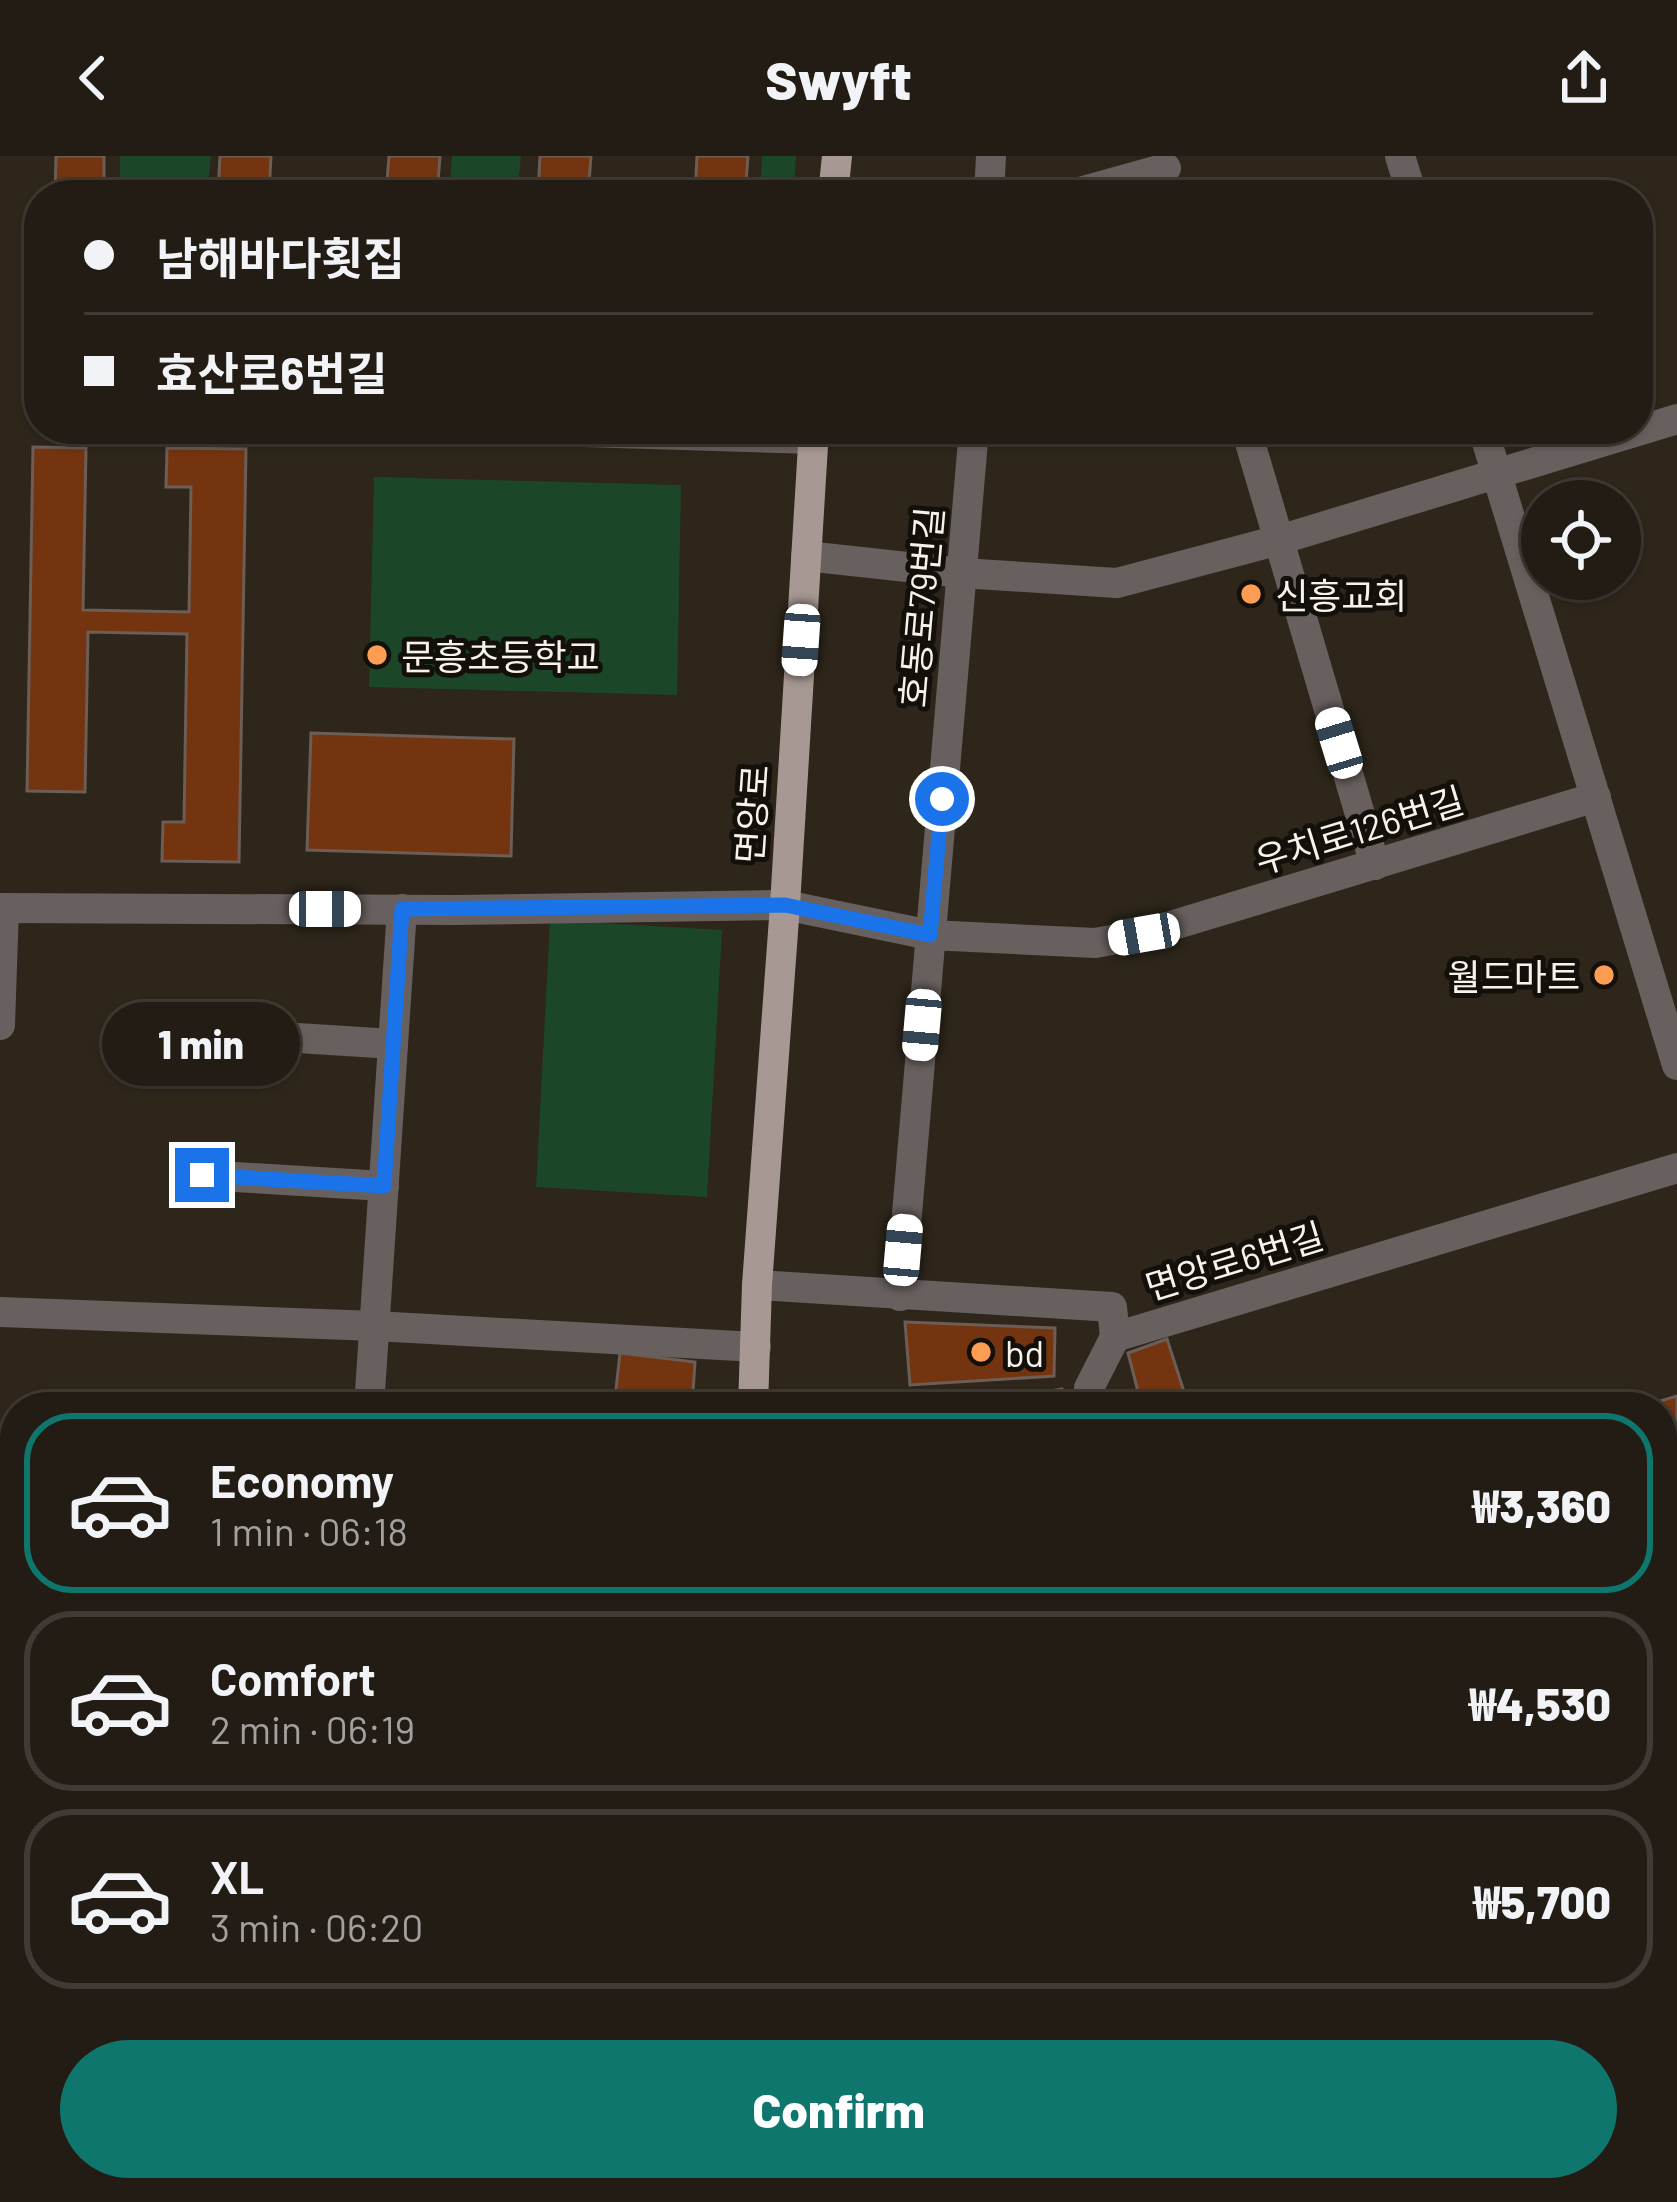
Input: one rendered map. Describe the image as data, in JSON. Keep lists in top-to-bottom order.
{
  "streets": {
    "main road": ["면앙로"],
    "street": ["호동로79번길", "우치로126번길", "면앙로6번길"]
  },
  "crossings": [
    ["호동로79번길", "우치로126번길"],
    ["호동로79번길", "면앙로6번길"],
    ["면앙로", "면앙로6번길"]
  ],
  "places": [
    "신흥교회",
    "문흥초등학교",
    "월드마트",
    "bd"
  ],
  "page": {
    "header": "Swyft",
    "banner": ["남해바다횟집", "효산로6번길"],
    "bubble": "1 min",
    "list": [
      {
        "name": "Economy",
        "note": "1 min · 06:18",
        "value": "₩3,360"
      },
      {
        "name": "Comfort",
        "note": "2 min · 06:19",
        "value": "₩4,530"
      },
      {
        "name": "XL",
        "note": "3 min · 06:20",
        "value": "₩5,700"
      }
    ],
    "buttons": "Confirm"
  }
}
